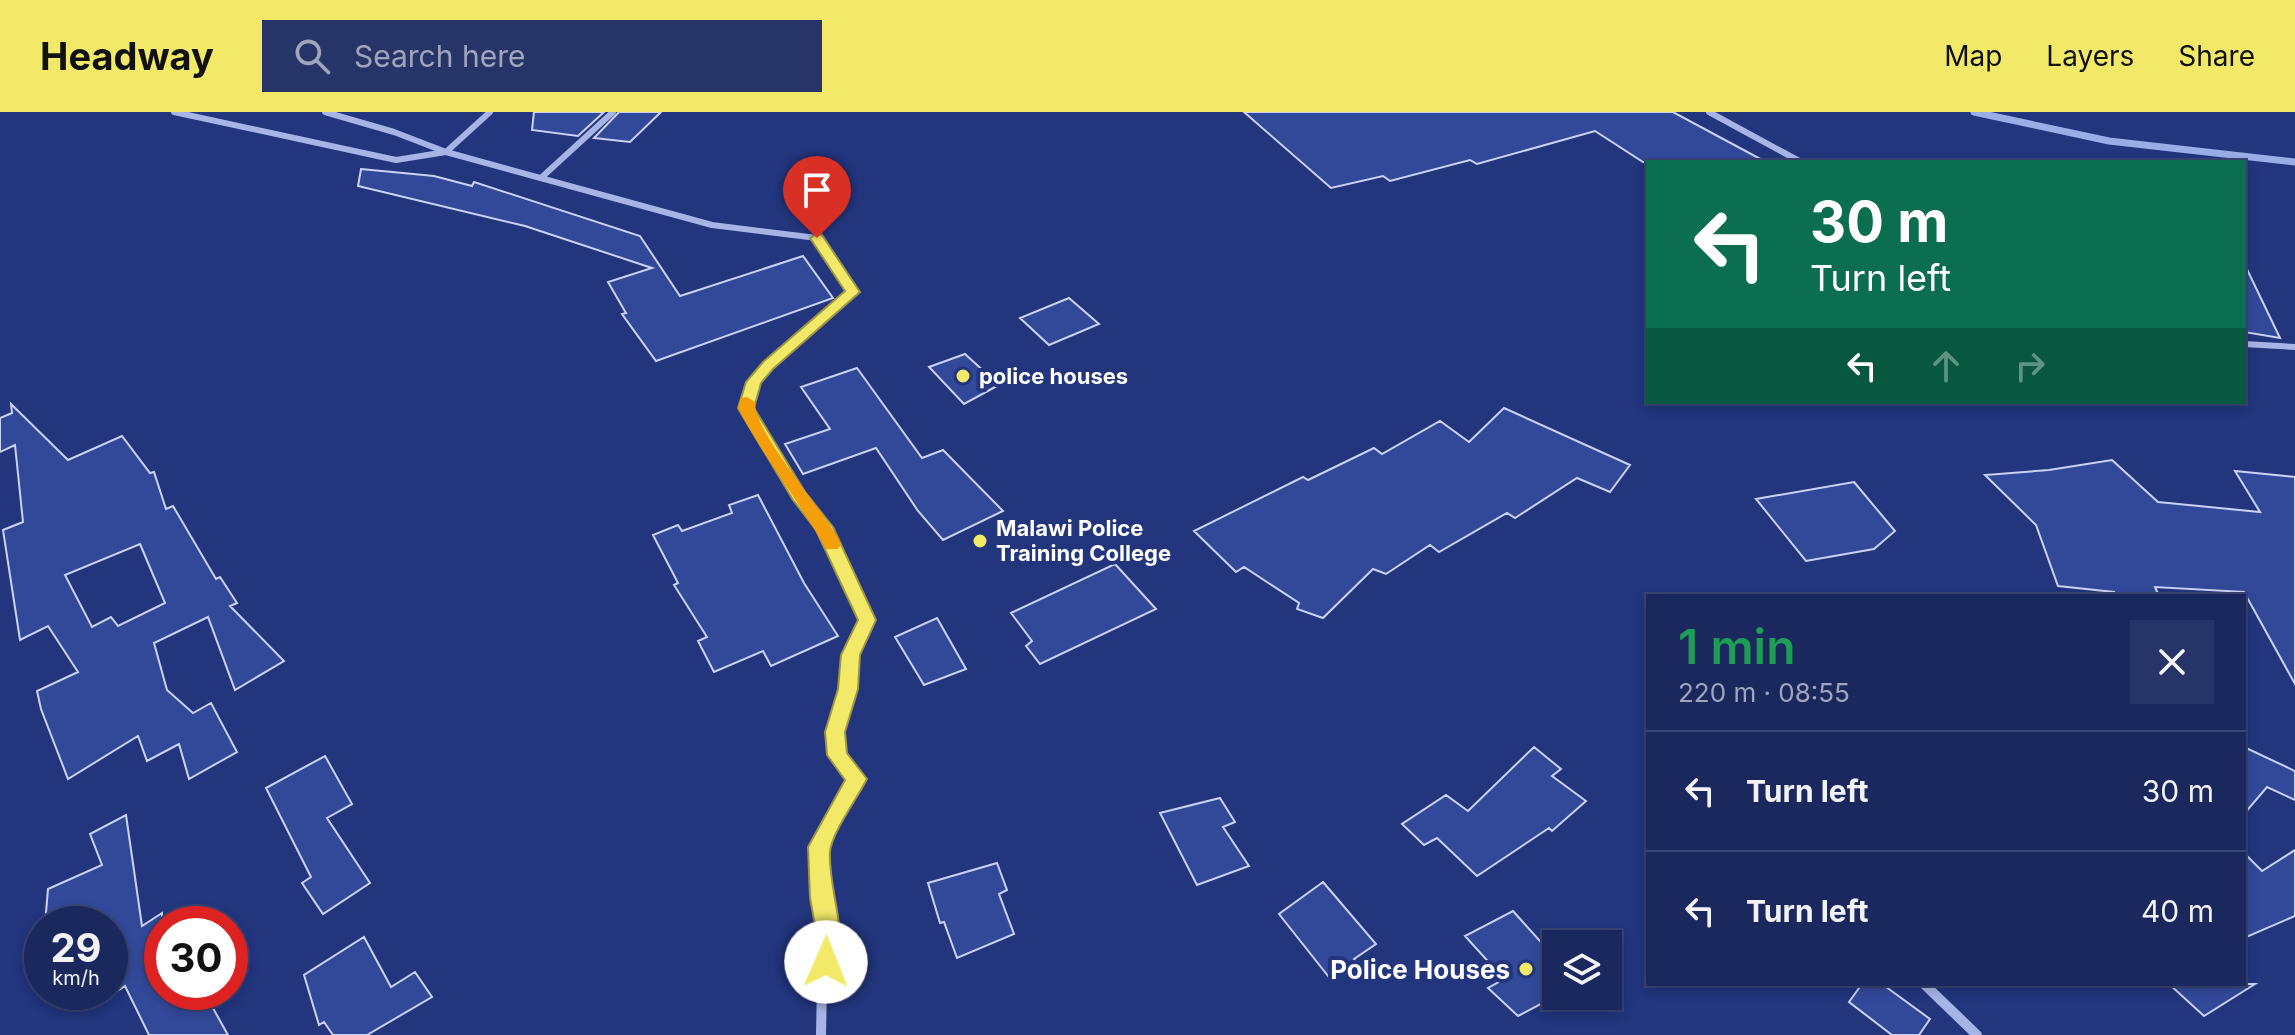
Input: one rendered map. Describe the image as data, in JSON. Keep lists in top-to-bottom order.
{
  "places": ["police houses", "Malawi Police Training College", "Police Houses"],
  "page": {
    "header": "Headway",
    "search": "Search here",
    "nav": ["Map", "Layers", "Share"],
    "turn": ["30 m", "Turn left"],
    "heading": ["1 min", "220 m · 08:55"],
    "list": [
      {
        "name": "Turn left",
        "value": "30 m"
      },
      {
        "name": "Turn left",
        "value": "40 m"
      }
    ],
    "speed": "29 km/h",
    "limit": "30"
  }
}
